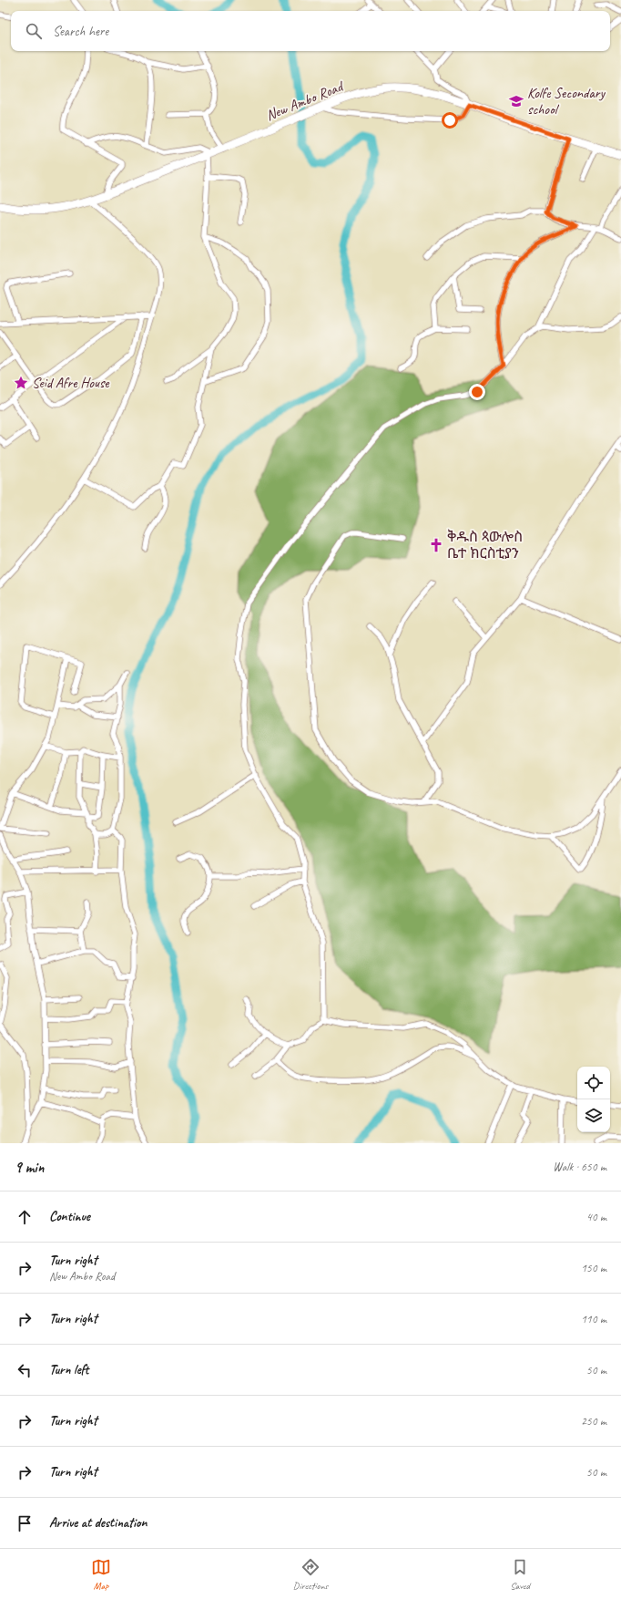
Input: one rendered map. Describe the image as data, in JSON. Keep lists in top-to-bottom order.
{
  "streets": {
    "main road": ["New Ambo Road"]
  },
  "places": {
    "school or university": ["Kolfe Secondary school"],
    "place": ["Seid Afre House"],
    "church": ["ቅዱስ ጳውሎስ ቤተ ክርስቲያን"]
  },
  "page": {
    "search": "Search here",
    "heading": ["9 min", "Walk · 650 m"],
    "list": [
      ["Continue", "40 m"],
      ["Turn right", "New Ambo Road", "150 m"],
      ["Turn right", "110 m"],
      ["Turn left", "50 m"],
      ["Turn right", "250 m"],
      ["Turn right", "50 m"],
      "Arrive at destination"
    ],
    "nav": ["Map", "Directions", "Saved"]
  }
}
